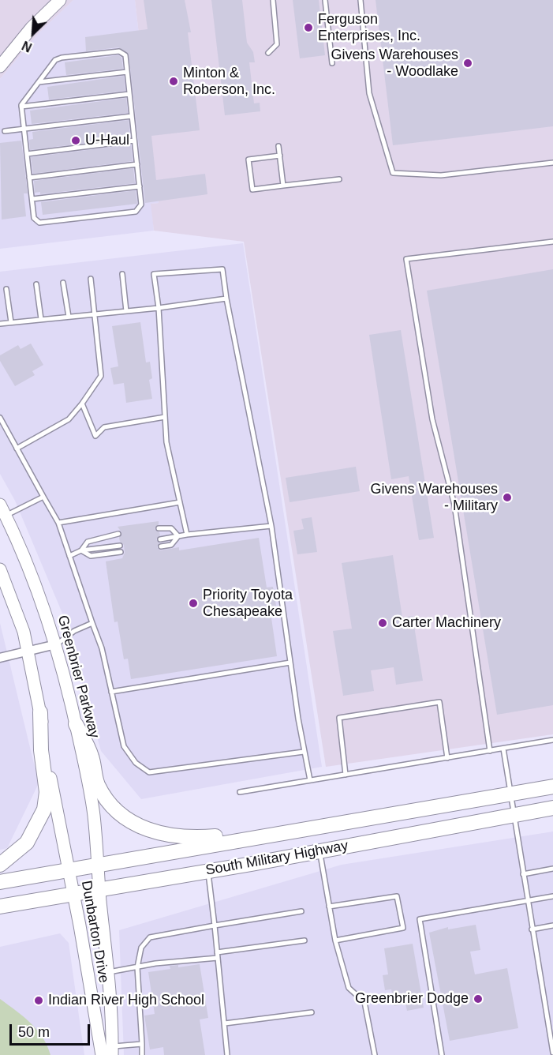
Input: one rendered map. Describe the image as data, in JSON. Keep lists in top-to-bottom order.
{
  "streets": {
    "main road": ["Greenbrier Parkway", "South Military Highway", "Dunbarton Drive"]
  },
  "crossings": [
    ["Greenbrier Parkway", "South Military Highway"],
    ["Greenbrier Parkway", "Dunbarton Drive"],
    ["South Military Highway", "Dunbarton Drive"]
  ],
  "places": [
    "Ferguson Enterprises, Inc.",
    "Givens Warehouses - Woodlake",
    "Minton & Roberson, Inc.",
    "U-Haul",
    "Givens Warehouses - Military",
    "Priority Toyota Chesapeake",
    "Carter Machinery",
    "Greenbrier Dodge",
    "Indian River High School"
  ],
  "scale_bar": "50 m",
  "north": "bottom left"
}
